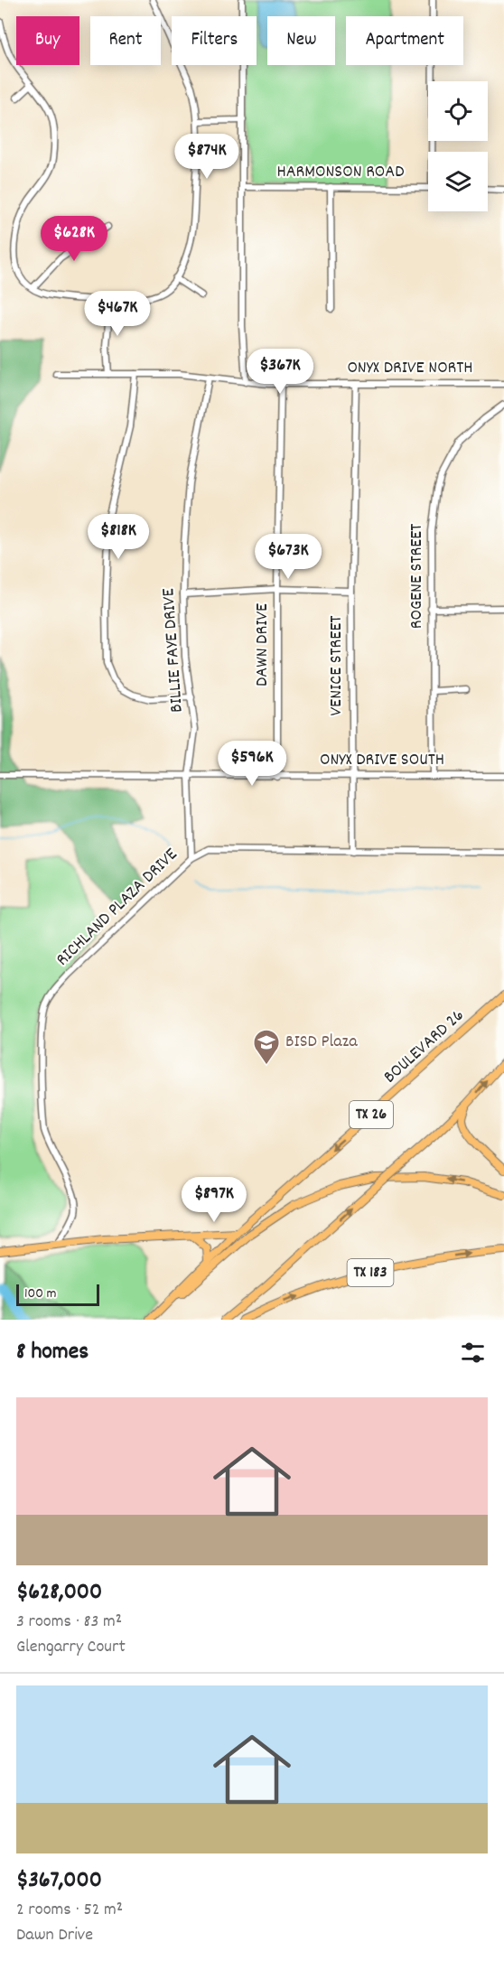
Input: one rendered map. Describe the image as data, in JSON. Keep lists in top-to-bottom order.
{
  "streets": {
    "main road": ["BOULEVARD 26", "TX 26", "TX 183"],
    "street": [
      "HARMONSON ROAD",
      "ONYX DRIVE NORTH",
      "ROGENE STREET",
      "DAWN DRIVE",
      "BILLIE FAYE DRIVE",
      "VENICE STREET",
      "ONYX DRIVE SOUTH",
      "RICHLAND PLAZA DRIVE"
    ]
  },
  "crossings": [
    ["ONYX DRIVE NORTH", "DAWN DRIVE"],
    ["ONYX DRIVE NORTH", "BILLIE FAYE DRIVE"],
    ["ONYX DRIVE NORTH", "VENICE STREET"],
    ["ROGENE STREET", "ONYX DRIVE SOUTH"],
    ["DAWN DRIVE", "ONYX DRIVE SOUTH"],
    ["BILLIE FAYE DRIVE", "ONYX DRIVE SOUTH"],
    ["BILLIE FAYE DRIVE", "RICHLAND PLAZA DRIVE"],
    ["VENICE STREET", "ONYX DRIVE SOUTH"],
    ["VENICE STREET", "RICHLAND PLAZA DRIVE"]
  ],
  "places": {
    "school or university": ["BISD Plaza"]
  },
  "scale_bar": "100 m",
  "page": {
    "chip": [
      "Buy",
      "Rent",
      "Filters",
      "New",
      "Apartment"
    ],
    "price": [
      "$874K",
      "$628K",
      "$467K",
      "$367K",
      "$818K",
      "$673K",
      "$596K",
      "$897K"
    ],
    "scale": "100 m",
    "heading": "8 homes",
    "list": [
      {
        "name": "$628,000",
        "note": "3 rooms · 83 m² · Glengarry Court"
      },
      {
        "name": "$367,000",
        "note": "2 rooms · 52 m² · Dawn Drive"
      }
    ]
  }
}
